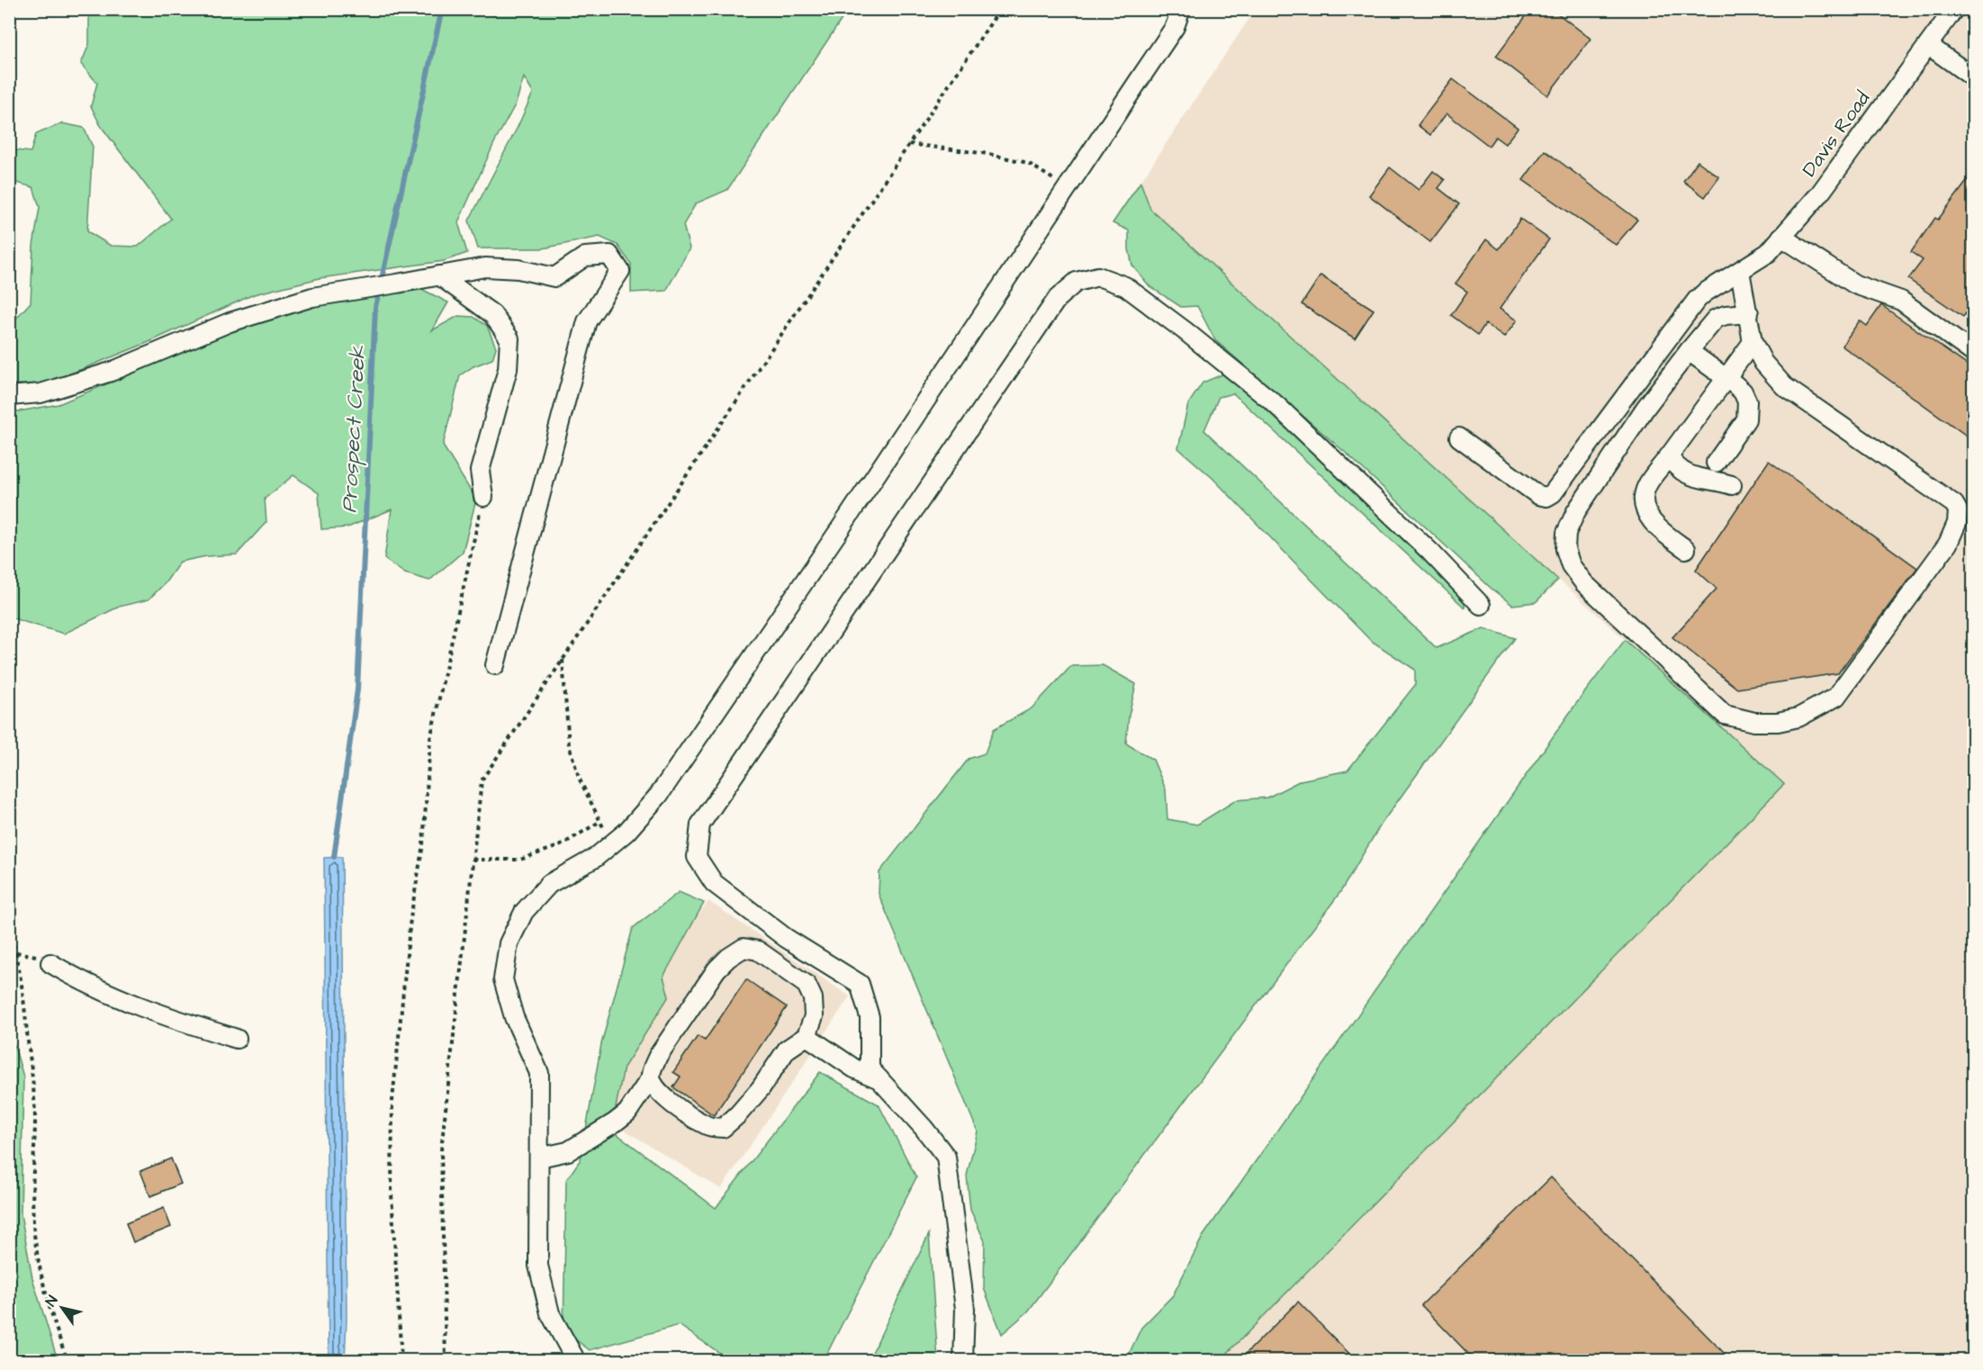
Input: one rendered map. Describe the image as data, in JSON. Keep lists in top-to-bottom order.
{
  "streets": {
    "street": ["Davis Road"]
  },
  "water": ["Prospect Creek"],
  "north": "top left"
}
